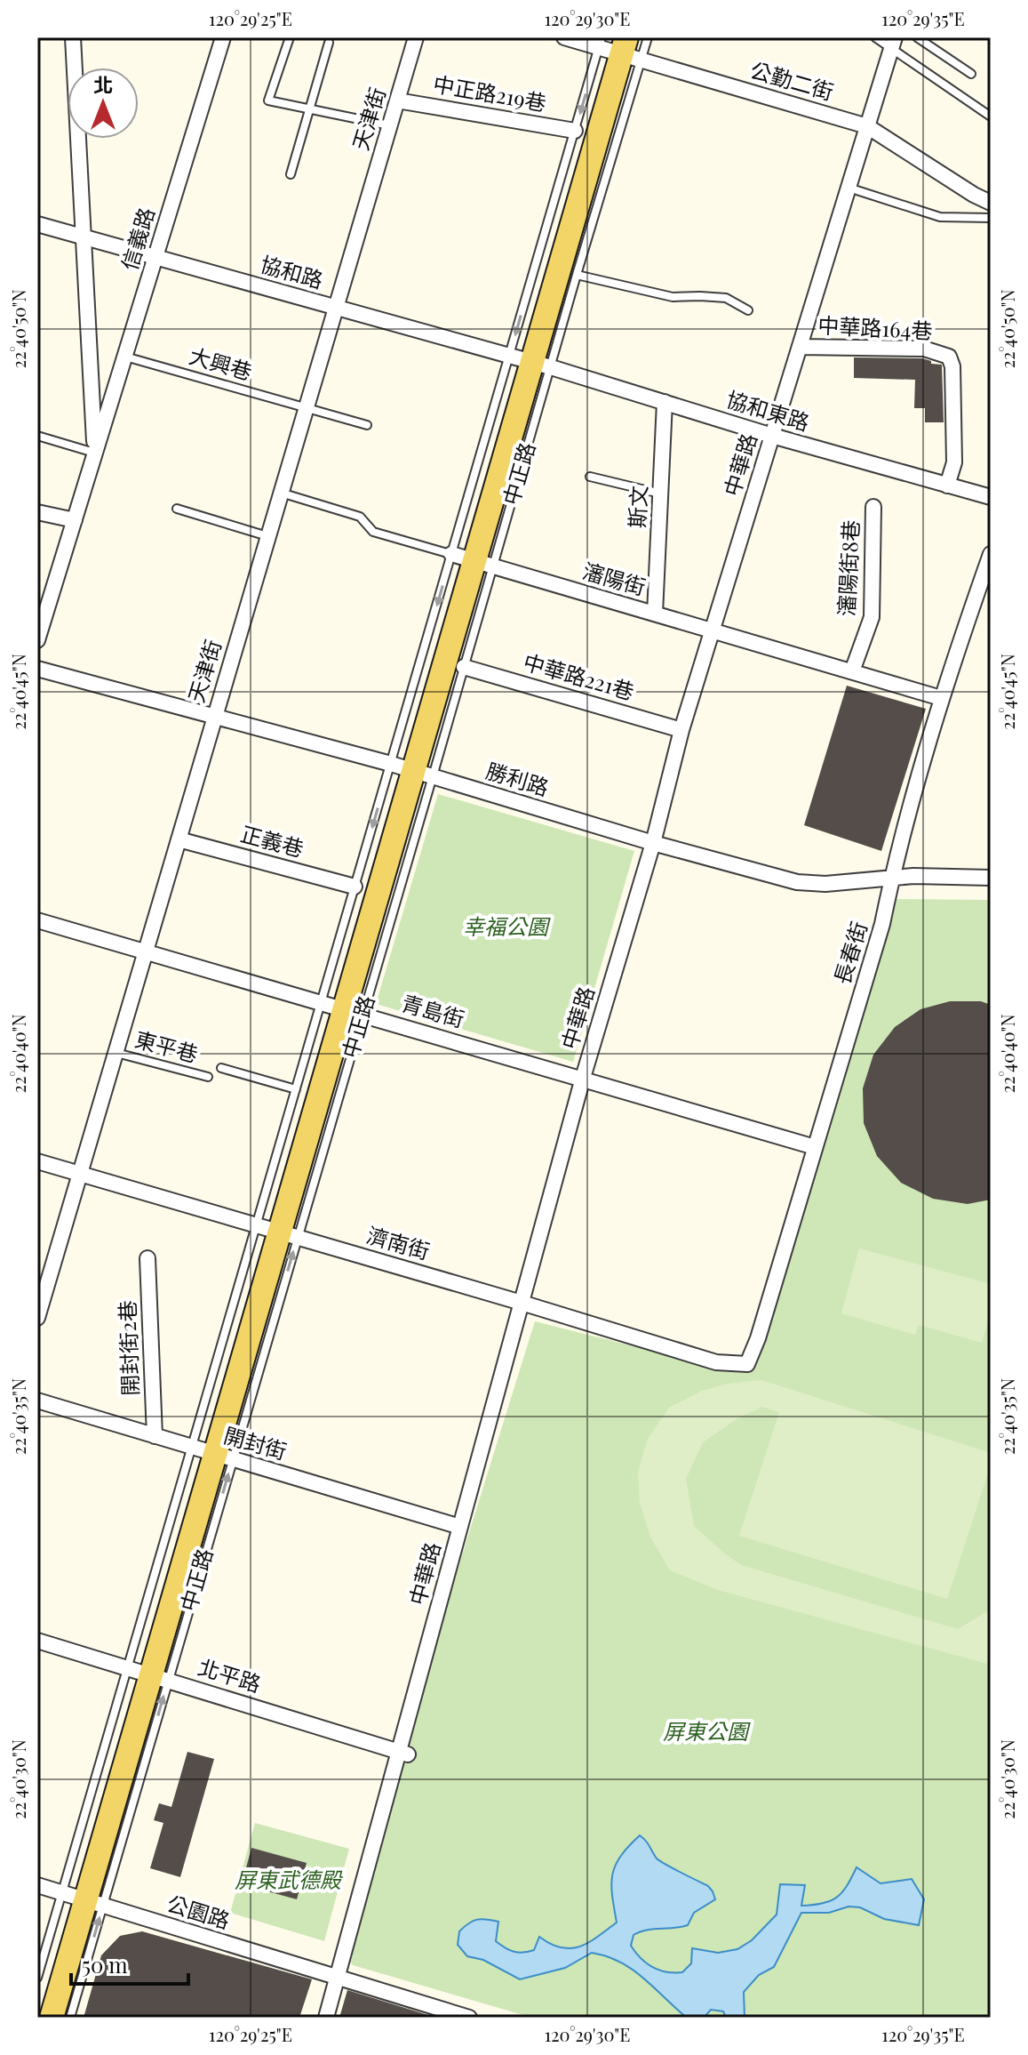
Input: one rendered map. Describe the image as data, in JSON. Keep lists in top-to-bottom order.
{
  "streets": {
    "main road": ["中正路"],
    "street": [
      "公勤二街",
      "中正路219巷",
      "天津街",
      "信義路",
      "協和路",
      "中華路164巷",
      "協和東路",
      "中華路",
      "斯文",
      "瀋陽街8巷",
      "瀋陽街",
      "中華路221巷",
      "勝利路",
      "正義巷",
      "長春街",
      "青島街",
      "濟南街",
      "開封街2巷",
      "開封街",
      "北平路",
      "公園路"
    ],
    "lane": ["大興巷", "東平巷"]
  },
  "crossings": [
    ["公勤二街", "中華路"],
    ["公勤二街", "中正路"],
    ["中正路219巷", "天津街"],
    ["中正路219巷", "中正路"],
    ["天津街", "協和路"],
    ["天津街", "大興巷"],
    ["天津街", "瀋陽街"],
    ["天津街", "勝利路"],
    ["天津街", "正義巷"],
    ["天津街", "青島街"],
    ["天津街", "東平巷"],
    ["天津街", "濟南街"],
    ["信義路", "協和路"],
    ["信義路", "大興巷"],
    ["協和路", "協和東路"],
    ["協和路", "中正路"],
    ["中華路164巷", "協和東路"],
    ["中華路164巷", "中華路"],
    ["協和東路", "中華路"],
    ["協和東路", "中正路"],
    ["協和東路", "斯文"],
    ["中華路", "瀋陽街"],
    ["中華路", "中華路221巷"],
    ["中華路", "勝利路"],
    ["中華路", "青島街"],
    ["中華路", "濟南街"],
    ["中華路", "開封街"],
    ["中華路", "北平路"],
    ["中華路", "公園路"],
    ["中正路", "瀋陽街"],
    ["中正路", "中華路221巷"],
    ["中正路", "勝利路"],
    ["中正路", "正義巷"],
    ["中正路", "青島街"],
    ["中正路", "濟南街"],
    ["中正路", "開封街"],
    ["中正路", "北平路"],
    ["中正路", "公園路"],
    ["斯文", "瀋陽街"],
    ["瀋陽街8巷", "瀋陽街"],
    ["瀋陽街", "長春街"],
    ["勝利路", "長春街"],
    ["長春街", "青島街"],
    ["長春街", "濟南街"],
    ["開封街2巷", "開封街"]
  ],
  "parks": ["幸福公園", "屏東公園", "屏東武德殿"],
  "scale_bar": "50 m",
  "north": "top",
  "coordinates": [
    "120°29'25\"E",
    "120°29'30\"E",
    "120°29'35\"E",
    "22°40'50\"N",
    "22°40'45\"N",
    "22°40'40\"N",
    "22°40'35\"N",
    "22°40'30\"N"
  ]
}
